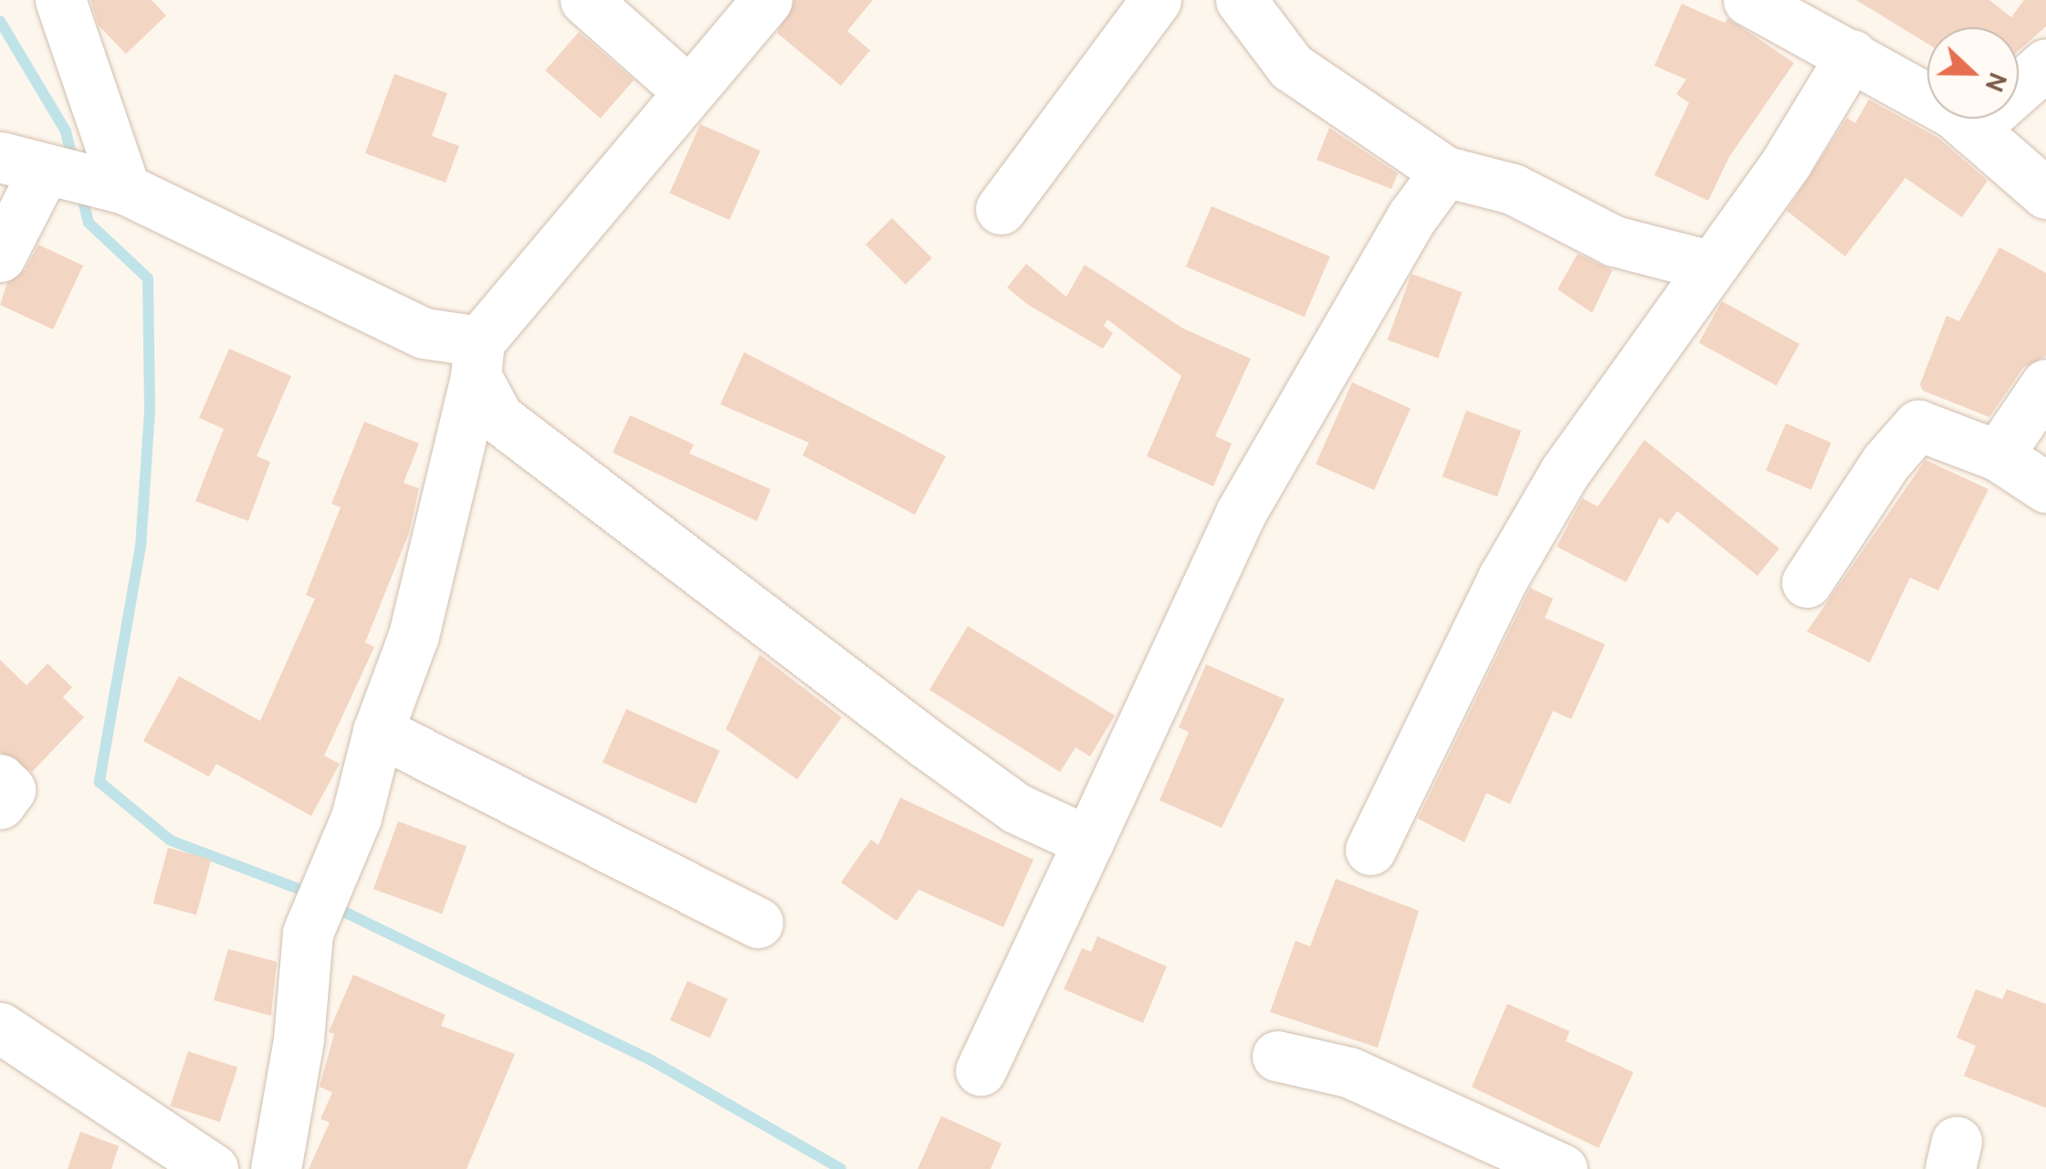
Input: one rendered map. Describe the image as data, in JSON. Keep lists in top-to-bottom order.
{
  "north": "right"
}
